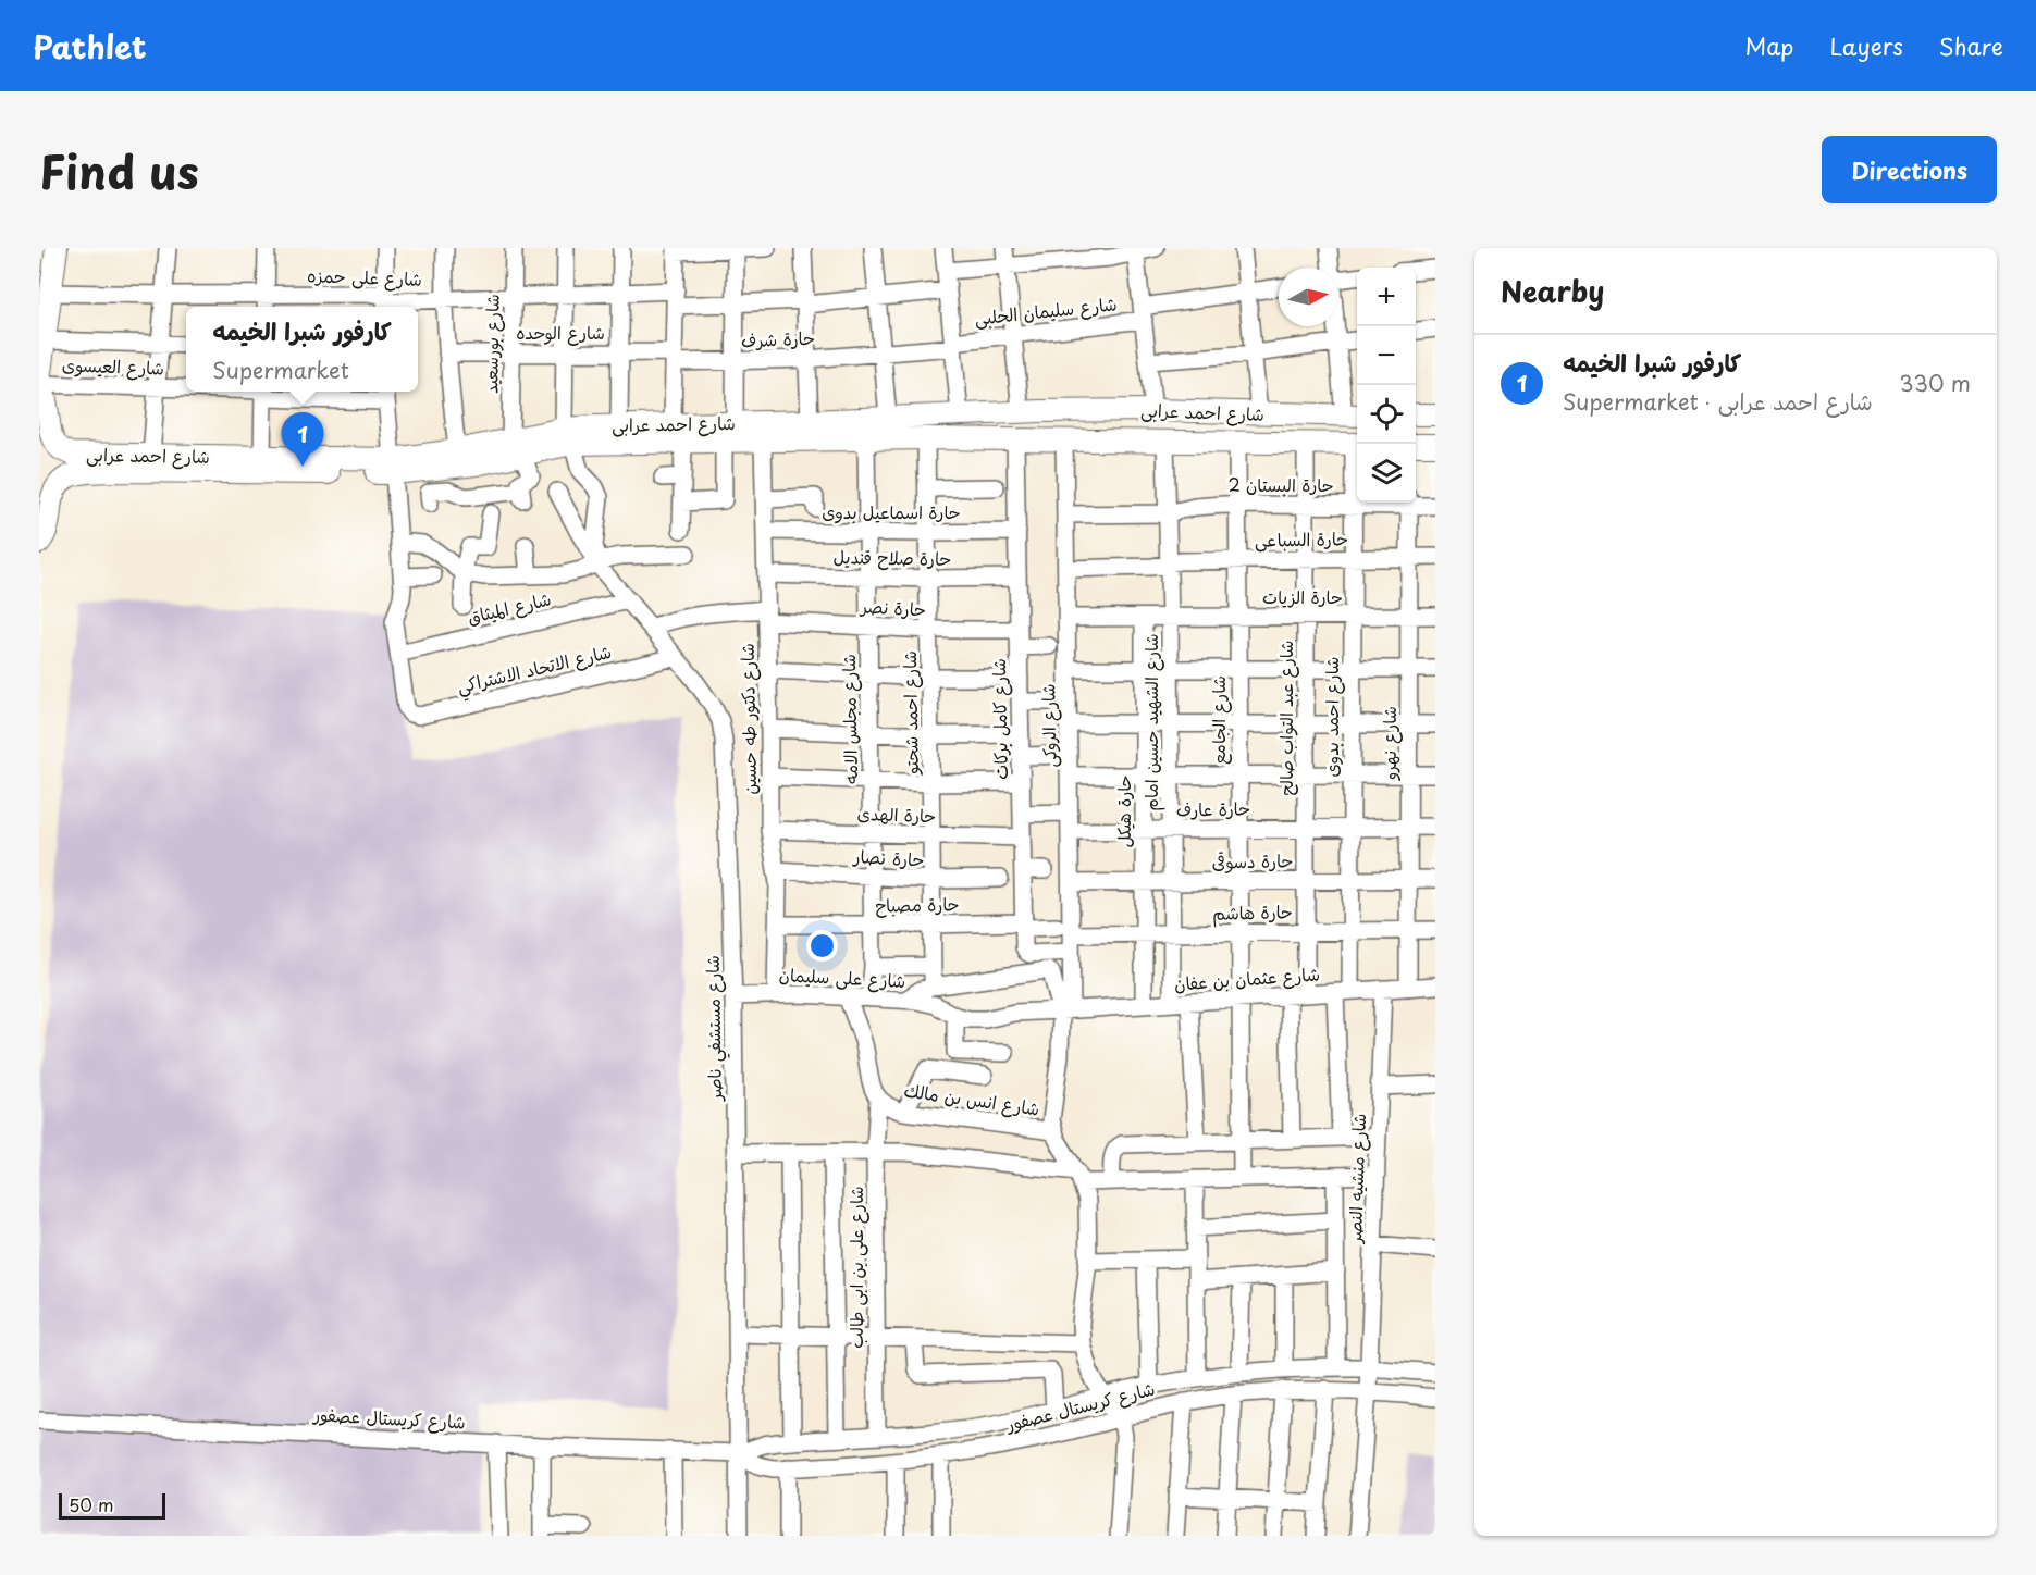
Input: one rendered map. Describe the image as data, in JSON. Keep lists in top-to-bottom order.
{
  "streets": {
    "street": [
      "شارع على حمزه",
      "شارع سليمان الحلبى",
      "شارع الوحده",
      "حارة شرف",
      "شارع بورسعيد",
      "شارع العيسوى",
      "شارع احمد عرابى",
      "حارة البستان 2",
      "حارة اسماعيل بدوى",
      "حارة السباعى",
      "حارة صلاح قنديل",
      "حارة الزيات",
      "شارع الميثاق",
      "حارة نصر",
      "شارع الاتحاد الاشتراكي",
      "شارع احمد شحتو",
      "شارع احمد بدوى",
      "شارع عبد التواب صالح",
      "شارع دكتور طه حسين",
      "شارع مجلس الامه",
      "شارع كامل بركات",
      "شارع الجامع",
      "شارع الشهيد حسين امام",
      "شارع الروكى",
      "شارع نهرو",
      "حارة عارف",
      "حارة هيكل",
      "حارة الهدى",
      "حارة نصار",
      "حارة دسوقى",
      "حارة مصباح",
      "حارة هاشم",
      "شارع على سليمان",
      "شارع عثمان بن عفان",
      "شارع مستشفي ناصر",
      "شارع انس بن مالك",
      "شارع منشيه النصر",
      "شارع على بن ابى طالب",
      "شارع كريستال عصفور"
    ]
  },
  "crossings": [
    ["شارع على حمزه", "شارع بورسعيد"],
    ["شارع سليمان الحلبى", "حارة شرف"],
    ["شارع الوحده", "حارة شرف"],
    ["شارع الوحده", "شارع بورسعيد"],
    ["شارع بورسعيد", "شارع احمد عرابى"],
    ["شارع العيسوى", "شارع احمد عرابى"],
    ["شارع احمد عرابى", "شارع احمد شحتو"],
    ["شارع احمد عرابى", "شارع عبد التواب صالح"],
    ["شارع احمد عرابى", "شارع دكتور طه حسين"],
    ["شارع احمد عرابى", "شارع مجلس الامه"],
    ["شارع احمد عرابى", "شارع كامل بركات"],
    ["شارع احمد عرابى", "شارع الجامع"],
    ["شارع احمد عرابى", "شارع الشهيد حسين امام"],
    ["شارع احمد عرابى", "شارع الروكى"],
    ["حارة البستان 2", "شارع احمد بدوى"],
    ["حارة البستان 2", "شارع عبد التواب صالح"],
    ["حارة البستان 2", "شارع الجامع"],
    ["حارة البستان 2", "شارع الشهيد حسين امام"],
    ["حارة البستان 2", "شارع الروكى"],
    ["حارة اسماعيل بدوى", "شارع احمد شحتو"],
    ["حارة اسماعيل بدوى", "شارع دكتور طه حسين"],
    ["حارة اسماعيل بدوى", "شارع مجلس الامه"],
    ["حارة اسماعيل بدوى", "شارع كامل بركات"],
    ["حارة السباعى", "شارع احمد بدوى"],
    ["حارة السباعى", "شارع عبد التواب صالح"],
    ["حارة السباعى", "شارع الجامع"],
    ["حارة السباعى", "شارع الشهيد حسين امام"],
    ["حارة السباعى", "شارع الروكى"],
    ["حارة السباعى", "شارع نهرو"],
    ["حارة صلاح قنديل", "شارع احمد شحتو"],
    ["حارة صلاح قنديل", "شارع دكتور طه حسين"],
    ["حارة صلاح قنديل", "شارع مجلس الامه"],
    ["حارة صلاح قنديل", "شارع كامل بركات"],
    ["حارة الزيات", "شارع احمد بدوى"],
    ["حارة الزيات", "شارع عبد التواب صالح"],
    ["حارة الزيات", "شارع الجامع"],
    ["حارة الزيات", "شارع الشهيد حسين امام"],
    ["حارة الزيات", "شارع الروكى"],
    ["حارة الزيات", "شارع نهرو"],
    ["حارة الزيات", "حارة هيكل"],
    ["شارع الميثاق", "شارع الاتحاد الاشتراكي"],
    ["شارع الميثاق", "شارع مستشفي ناصر"],
    ["حارة نصر", "شارع احمد شحتو"],
    ["حارة نصر", "شارع دكتور طه حسين"],
    ["حارة نصر", "شارع مجلس الامه"],
    ["حارة نصر", "شارع كامل بركات"],
    ["حارة نصر", "شارع مستشفي ناصر"],
    ["شارع الاتحاد الاشتراكي", "شارع مستشفي ناصر"],
    ["شارع احمد شحتو", "حارة الهدى"],
    ["شارع احمد شحتو", "حارة نصار"],
    ["شارع احمد شحتو", "حارة مصباح"],
    ["شارع احمد بدوى", "حارة عارف"],
    ["شارع احمد بدوى", "حارة دسوقى"],
    ["شارع احمد بدوى", "حارة هاشم"],
    ["شارع احمد بدوى", "شارع عثمان بن عفان"],
    ["شارع عبد التواب صالح", "حارة عارف"],
    ["شارع عبد التواب صالح", "حارة دسوقى"],
    ["شارع عبد التواب صالح", "حارة هاشم"],
    ["شارع عبد التواب صالح", "شارع عثمان بن عفان"],
    ["شارع دكتور طه حسين", "حارة الهدى"],
    ["شارع دكتور طه حسين", "حارة نصار"],
    ["شارع دكتور طه حسين", "حارة مصباح"],
    ["شارع دكتور طه حسين", "شارع على سليمان"],
    ["شارع مجلس الامه", "حارة الهدى"],
    ["شارع مجلس الامه", "حارة نصار"],
    ["شارع مجلس الامه", "حارة مصباح"],
    ["شارع مجلس الامه", "شارع على سليمان"],
    ["شارع كامل بركات", "شارع الروكى"],
    ["شارع كامل بركات", "حارة الهدى"],
    ["شارع كامل بركات", "حارة مصباح"],
    ["شارع كامل بركات", "حارة هاشم"],
    ["شارع الجامع", "حارة عارف"],
    ["شارع الجامع", "حارة دسوقى"],
    ["شارع الجامع", "حارة هاشم"],
    ["شارع الجامع", "شارع عثمان بن عفان"],
    ["شارع الشهيد حسين امام", "حارة عارف"],
    ["شارع الشهيد حسين امام", "حارة دسوقى"],
    ["شارع الشهيد حسين امام", "حارة هاشم"],
    ["شارع الشهيد حسين امام", "شارع عثمان بن عفان"],
    ["شارع الروكى", "حارة عارف"],
    ["شارع الروكى", "حارة دسوقى"],
    ["شارع الروكى", "حارة مصباح"],
    ["شارع الروكى", "حارة هاشم"],
    ["شارع الروكى", "شارع على سليمان"],
    ["شارع الروكى", "شارع عثمان بن عفان"],
    ["شارع نهرو", "حارة عارف"],
    ["شارع نهرو", "حارة دسوقى"],
    ["شارع نهرو", "حارة هاشم"],
    ["شارع نهرو", "شارع عثمان بن عفان"],
    ["حارة عارف", "حارة هيكل"],
    ["حارة هيكل", "حارة دسوقى"],
    ["حارة هيكل", "حارة هاشم"],
    ["حارة هيكل", "شارع عثمان بن عفان"],
    ["حارة مصباح", "حارة هاشم"],
    ["شارع على سليمان", "شارع عثمان بن عفان"],
    ["شارع على سليمان", "شارع مستشفي ناصر"],
    ["شارع على سليمان", "شارع انس بن مالك"],
    ["شارع عثمان بن عفان", "شارع منشيه النصر"],
    ["شارع مستشفي ناصر", "شارع كريستال عصفور"],
    ["شارع انس بن مالك", "شارع على بن ابى طالب"],
    ["شارع منشيه النصر", "شارع كريستال عصفور"],
    ["شارع على بن ابى طالب", "شارع كريستال عصفور"]
  ],
  "scale_bar": "50 m",
  "north": "right",
  "page": {
    "header": "Pathlet",
    "nav": ["Map", "Layers", "Share"],
    "title": "Find us",
    "buttons": "Directions",
    "heading": "Nearby",
    "map_buttons": ["+", "−"],
    "popup": ["كارفور شبرا الخيمه", "Supermarket"],
    "list": [
      {
        "mark": "1",
        "name": "كارفور شبرا الخيمه",
        "note": "Supermarket · شارع احمد عرابى",
        "value": "330 m"
      }
    ],
    "pins": "1",
    "scale": "50 m"
  }
}
